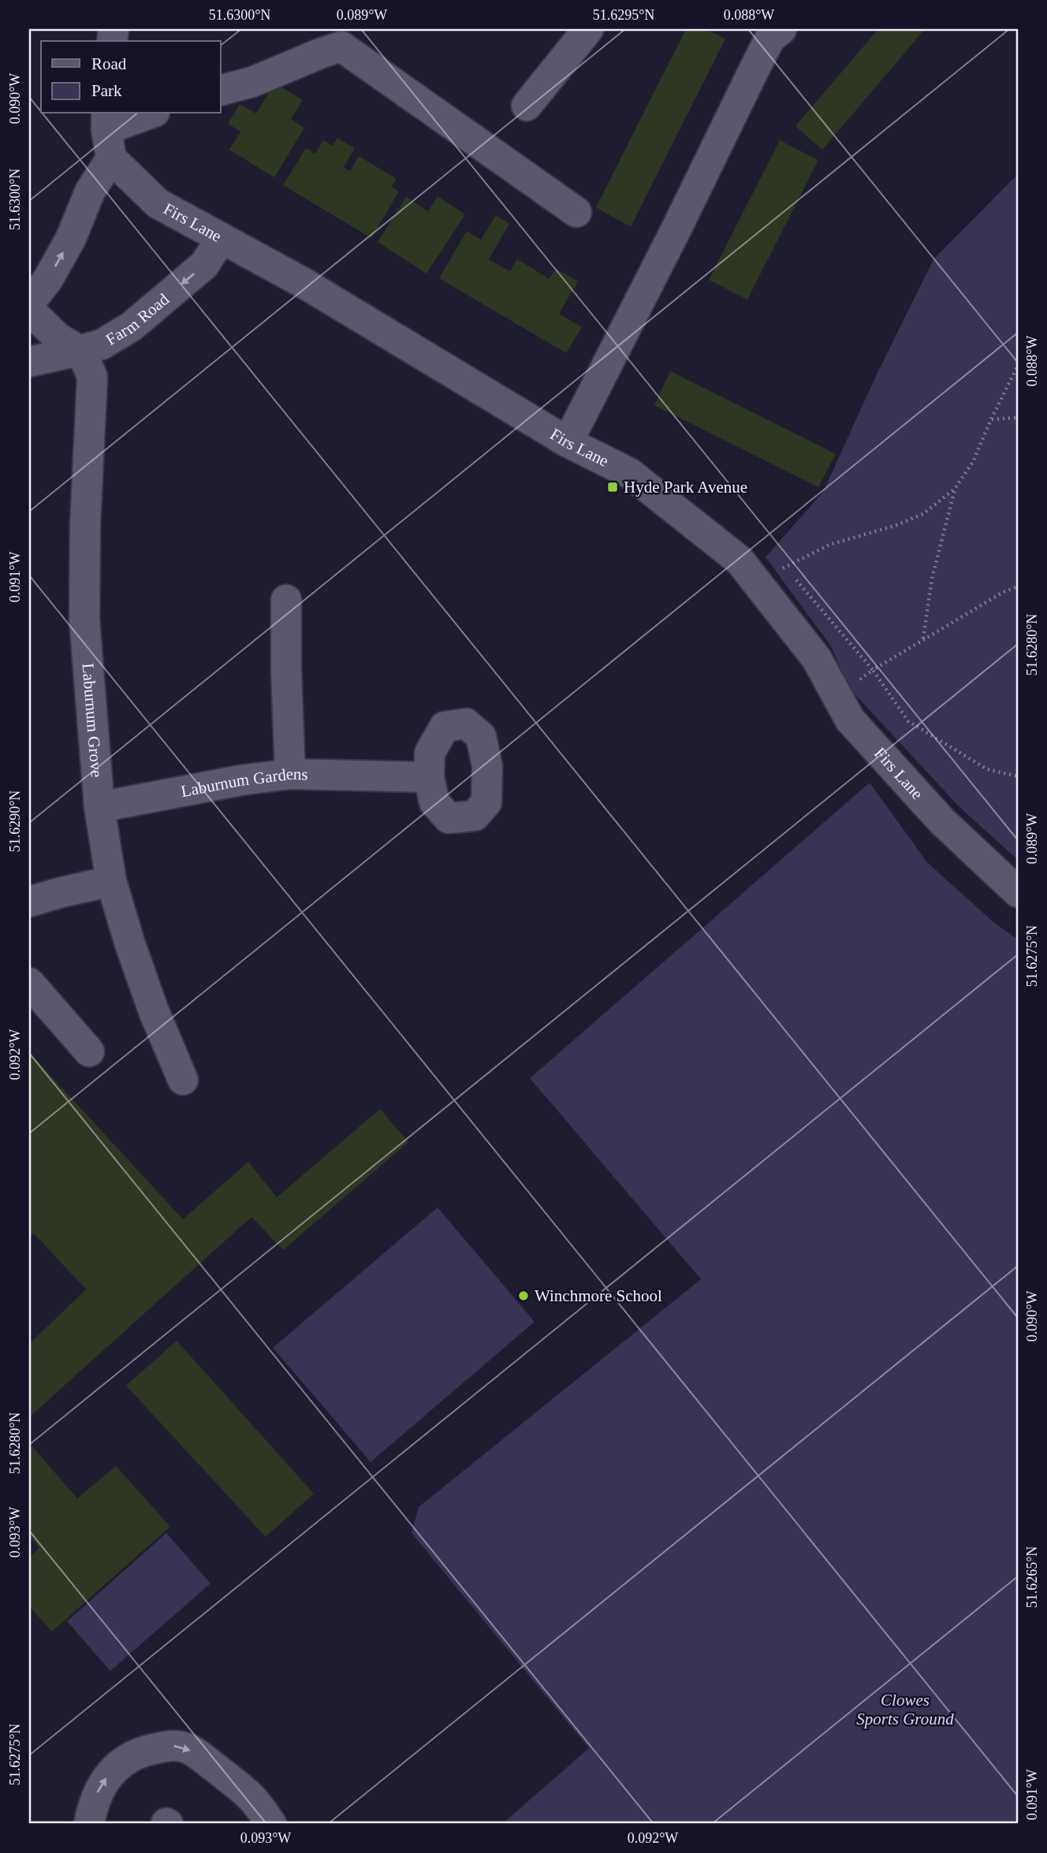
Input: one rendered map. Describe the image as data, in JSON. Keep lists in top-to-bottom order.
{
  "streets": {
    "street": [
      "Firs Lane",
      "Farm Road",
      "Laburnum Grove",
      "Laburnum Gardens"
    ]
  },
  "crossings": [
    ["Firs Lane", "Farm Road"],
    ["Farm Road", "Laburnum Grove"],
    ["Laburnum Grove", "Laburnum Gardens"]
  ],
  "parks": ["Clowes Sports Ground"],
  "places": {
    "transit": ["Hyde Park Avenue"],
    "other": ["Winchmore School"]
  },
  "legend": ["Road", "Park"],
  "coordinates": [
    "51.6300°N",
    "0.089°W",
    "51.6295°N",
    "0.088°W",
    "0.090°W",
    "0.091°W",
    "51.6280°N",
    "51.6290°N",
    "51.6275°N",
    "0.092°W",
    "0.093°W",
    "51.6265°N"
  ]
}
